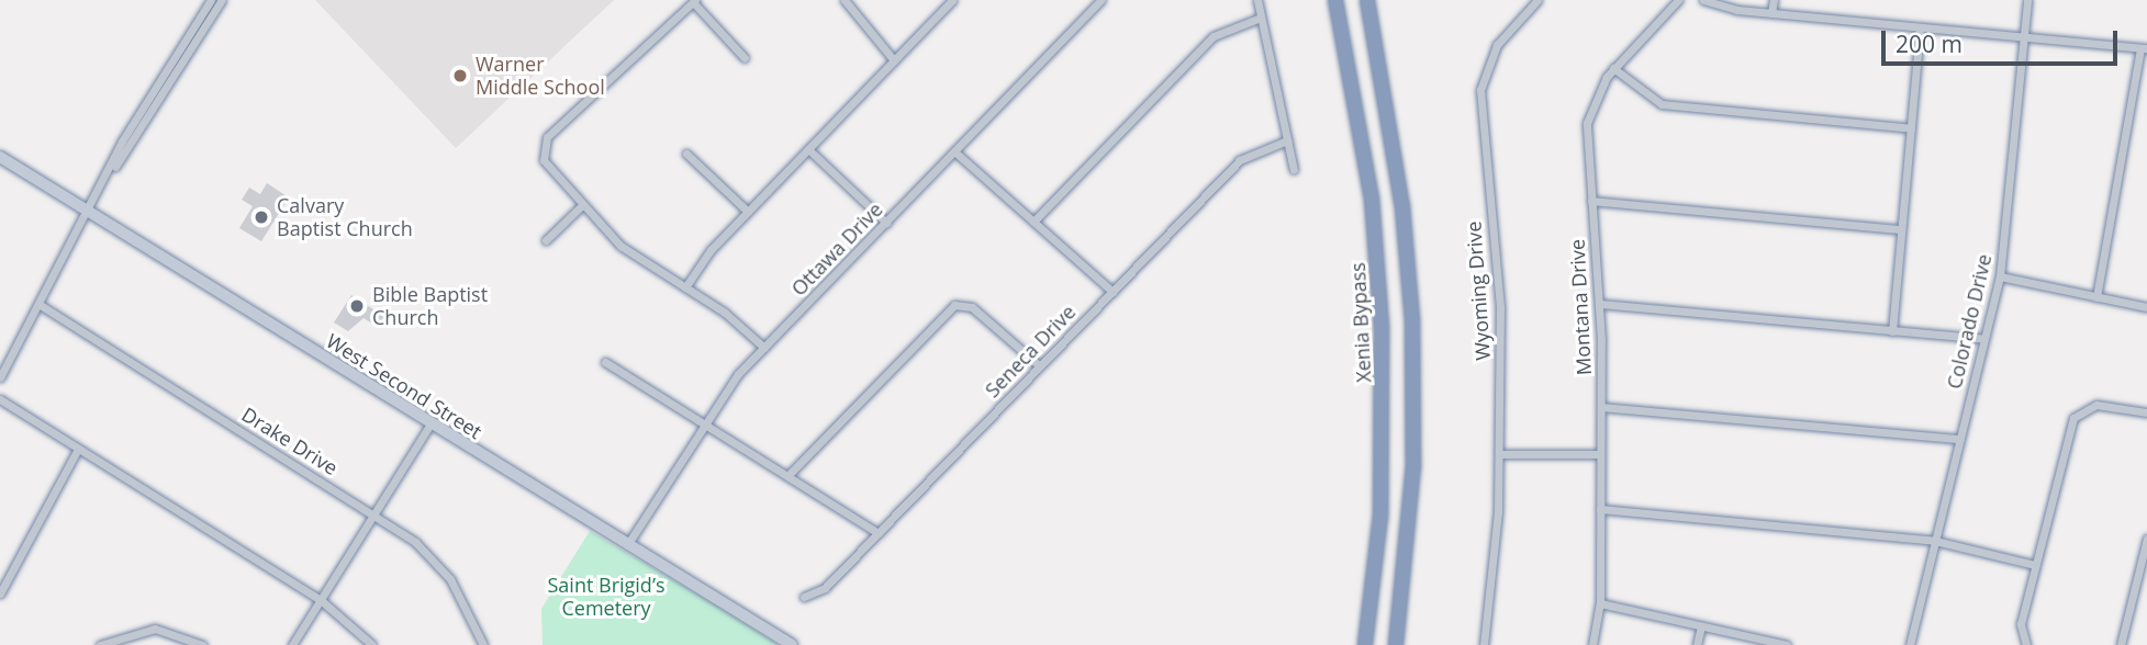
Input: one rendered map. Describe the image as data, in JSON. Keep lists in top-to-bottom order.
{
  "streets": {
    "highway": ["Xenia Bypass"],
    "main road": ["West Second Street"],
    "street": [
      "Ottawa Drive",
      "Wyoming Drive",
      "Montana Drive",
      "Colorado Drive",
      "Seneca Drive",
      "Drake Drive"
    ]
  },
  "crossings": [
    ["Ottawa Drive", "West Second Street"]
  ],
  "parks": ["Saint Brigid’s Cemetery"],
  "places": ["Warner Middle School", "Calvary Baptist Church", "Bible Baptist Church"],
  "scale_bar": "200 m"
}
